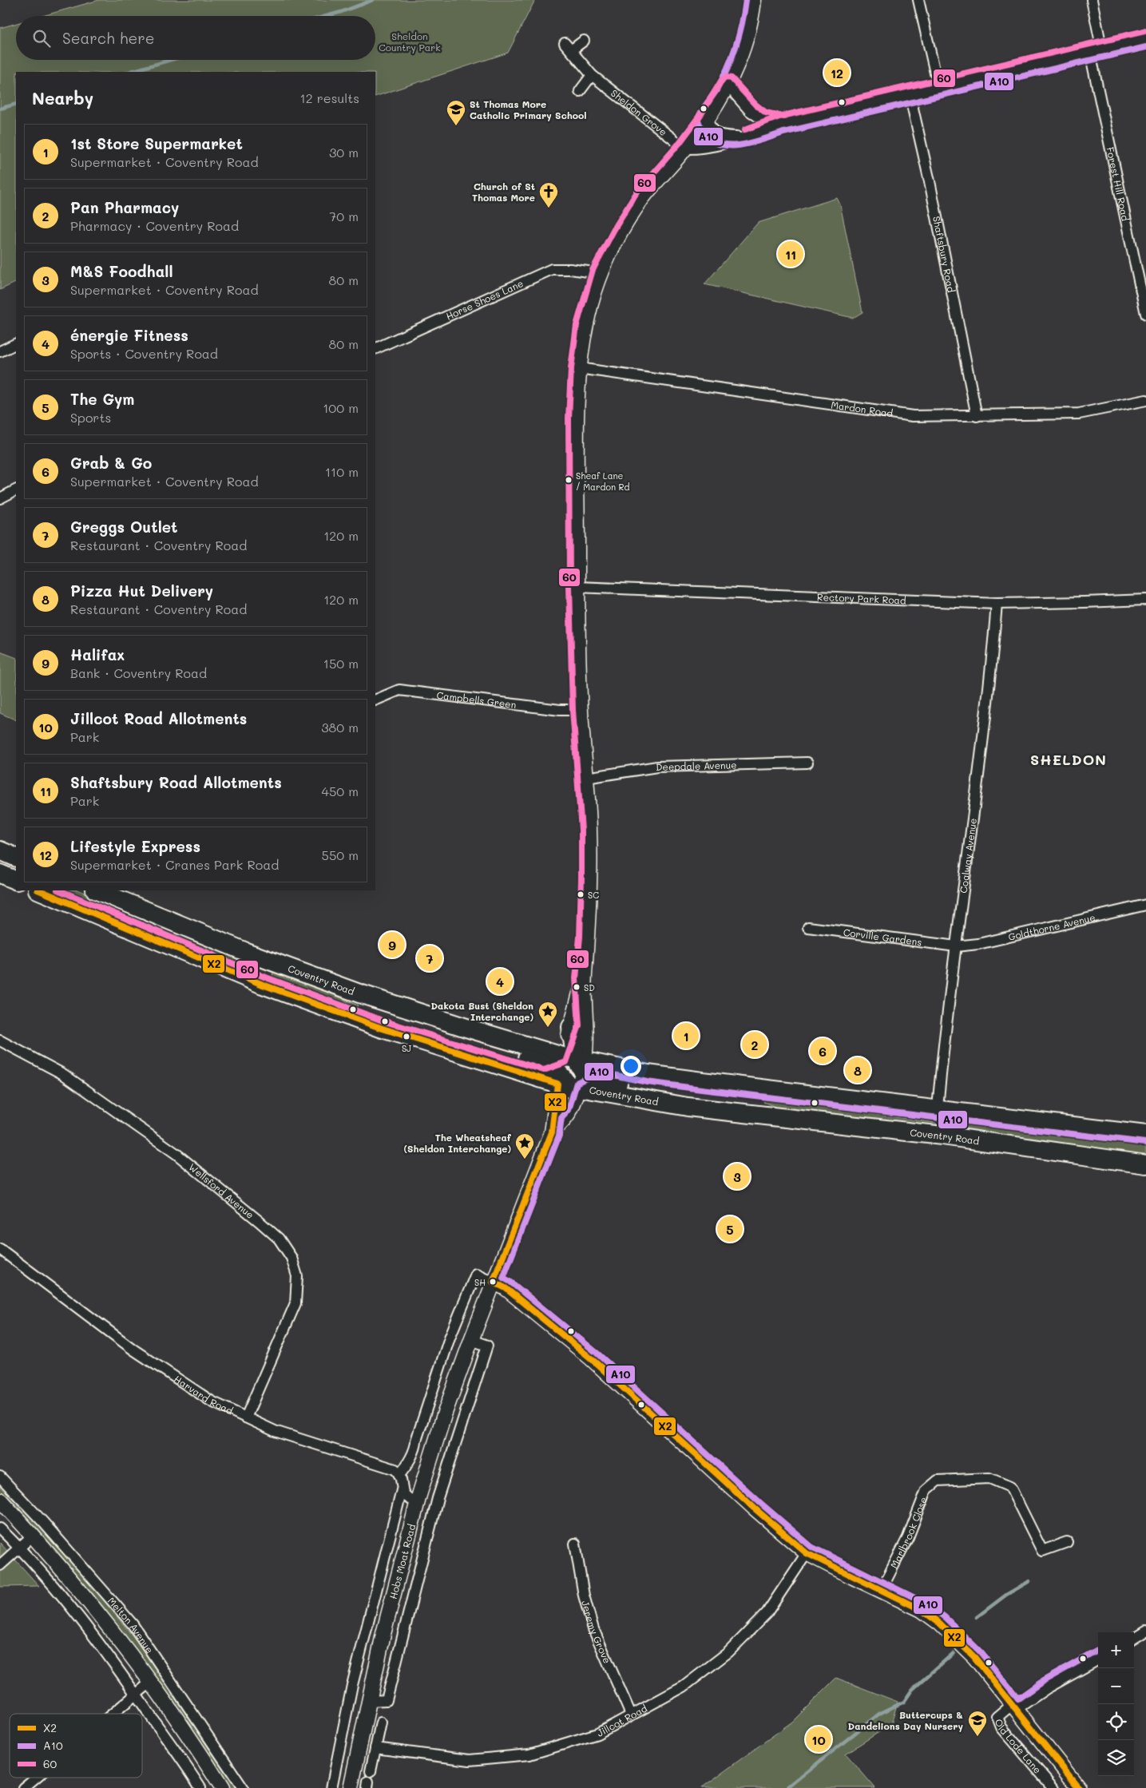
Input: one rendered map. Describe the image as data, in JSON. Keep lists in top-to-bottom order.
{
  "streets": {
    "highway": ["Coventry Road"],
    "street": [
      "Sheldon Grove",
      "Forest Hill Road",
      "Shaftsbury Road",
      "Horse Shoes Lane",
      "Mardon Road",
      "Rectory Park Road",
      "Campbells Green",
      "Deepdale Avenue",
      "Coalway Avenue",
      "Goldthorne Avenue",
      "Corville Gardens",
      "Wellsford Avenue",
      "Harvard Road",
      "Marlbrook Close",
      "Hobs Moat Road",
      "Melton Avenue",
      "Jeremy Grove",
      "Jillcot Road",
      "Old Lode Lane"
    ]
  },
  "crossings": [
    ["Shaftsbury Road", "Mardon Road"],
    ["Rectory Park Road", "Coalway Avenue"],
    ["Coalway Avenue", "Goldthorne Avenue"],
    ["Coalway Avenue", "Corville Gardens"],
    ["Coalway Avenue", "Coventry Road"],
    ["Goldthorne Avenue", "Corville Gardens"],
    ["Coventry Road", "Hobs Moat Road"],
    ["Wellsford Avenue", "Harvard Road"],
    ["Marlbrook Close", "Old Lode Lane"],
    ["Hobs Moat Road", "Old Lode Lane"],
    ["Jeremy Grove", "Jillcot Road"],
    ["Jillcot Road", "Old Lode Lane"]
  ],
  "districts": ["SHELDON"],
  "parks": ["Sheldon Country Park"],
  "places": {
    "school or university": ["St Thomas More Catholic Primary School", "Buttercups & Dandelions Day Nursery"],
    "church": ["Church of St Thomas More"],
    "other": [
      "Sheaf Lane / Mardon Rd",
      "SC",
      "SD",
      "SJ",
      "SH"
    ],
    "place": ["Dakota Bust (Sheldon Interchange)", "The Wheatsheaf (Sheldon Interchange)"]
  },
  "lines": ["transit line A10", "transit line 60", "transit line X2"],
  "legend": ["X2", "A10", "60"],
  "page": {
    "search": "Search here",
    "pins": [
      "12",
      "11",
      "9",
      "7",
      "4",
      "1",
      "2",
      "6",
      "8",
      "3",
      "5",
      "10"
    ],
    "heading": ["Nearby", "12 results"],
    "list": [
      {
        "mark": "1",
        "name": "1st Store Supermarket",
        "note": "Supermarket · Coventry Road",
        "value": "30 m"
      },
      {
        "mark": "2",
        "name": "Pan Pharmacy",
        "note": "Pharmacy · Coventry Road",
        "value": "70 m"
      },
      {
        "mark": "3",
        "name": "M&S Foodhall",
        "note": "Supermarket · Coventry Road",
        "value": "80 m"
      },
      {
        "mark": "4",
        "name": "énergie Fitness",
        "note": "Sports · Coventry Road",
        "value": "80 m"
      },
      {
        "mark": "5",
        "name": "The Gym",
        "note": "Sports",
        "value": "100 m"
      },
      {
        "mark": "6",
        "name": "Grab & Go",
        "note": "Supermarket · Coventry Road",
        "value": "110 m"
      },
      {
        "mark": "7",
        "name": "Greggs Outlet",
        "note": "Restaurant · Coventry Road",
        "value": "120 m"
      },
      {
        "mark": "8",
        "name": "Pizza Hut Delivery",
        "note": "Restaurant · Coventry Road",
        "value": "120 m"
      },
      {
        "mark": "9",
        "name": "Halifax",
        "note": "Bank · Coventry Road",
        "value": "150 m"
      },
      {
        "mark": "10",
        "name": "Jillcot Road Allotments",
        "note": "Park",
        "value": "380 m"
      },
      {
        "mark": "11",
        "name": "Shaftsbury Road Allotments",
        "note": "Park",
        "value": "450 m"
      },
      {
        "mark": "12",
        "name": "Lifestyle Express",
        "note": "Supermarket · Cranes Park Road",
        "value": "550 m"
      }
    ],
    "map_buttons": ["+", "−"]
  }
}
